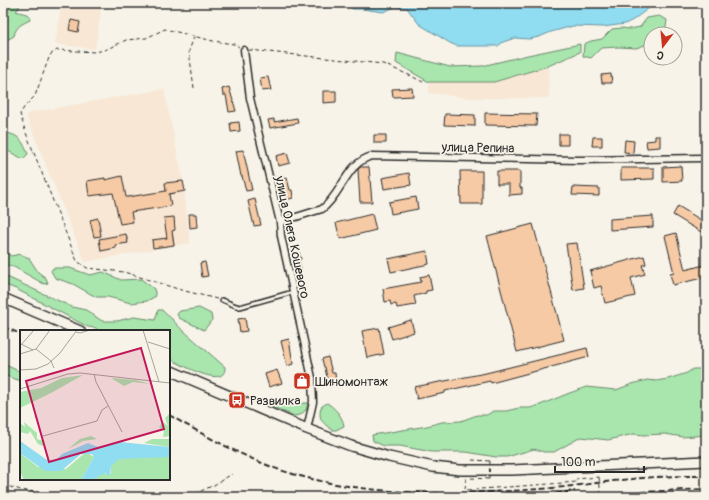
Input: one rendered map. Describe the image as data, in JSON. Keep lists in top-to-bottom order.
{
  "streets": {
    "street": ["улица Репина", "улица Олега Кошевого"]
  },
  "crossings": [
    ["улица Репина", "улица Олега Кошевого"]
  ],
  "places": {
    "shop": ["Шиномонтаж"],
    "bus stop": ["Развилка"]
  },
  "scale_bar": "100 m",
  "north": "bottom"
}
